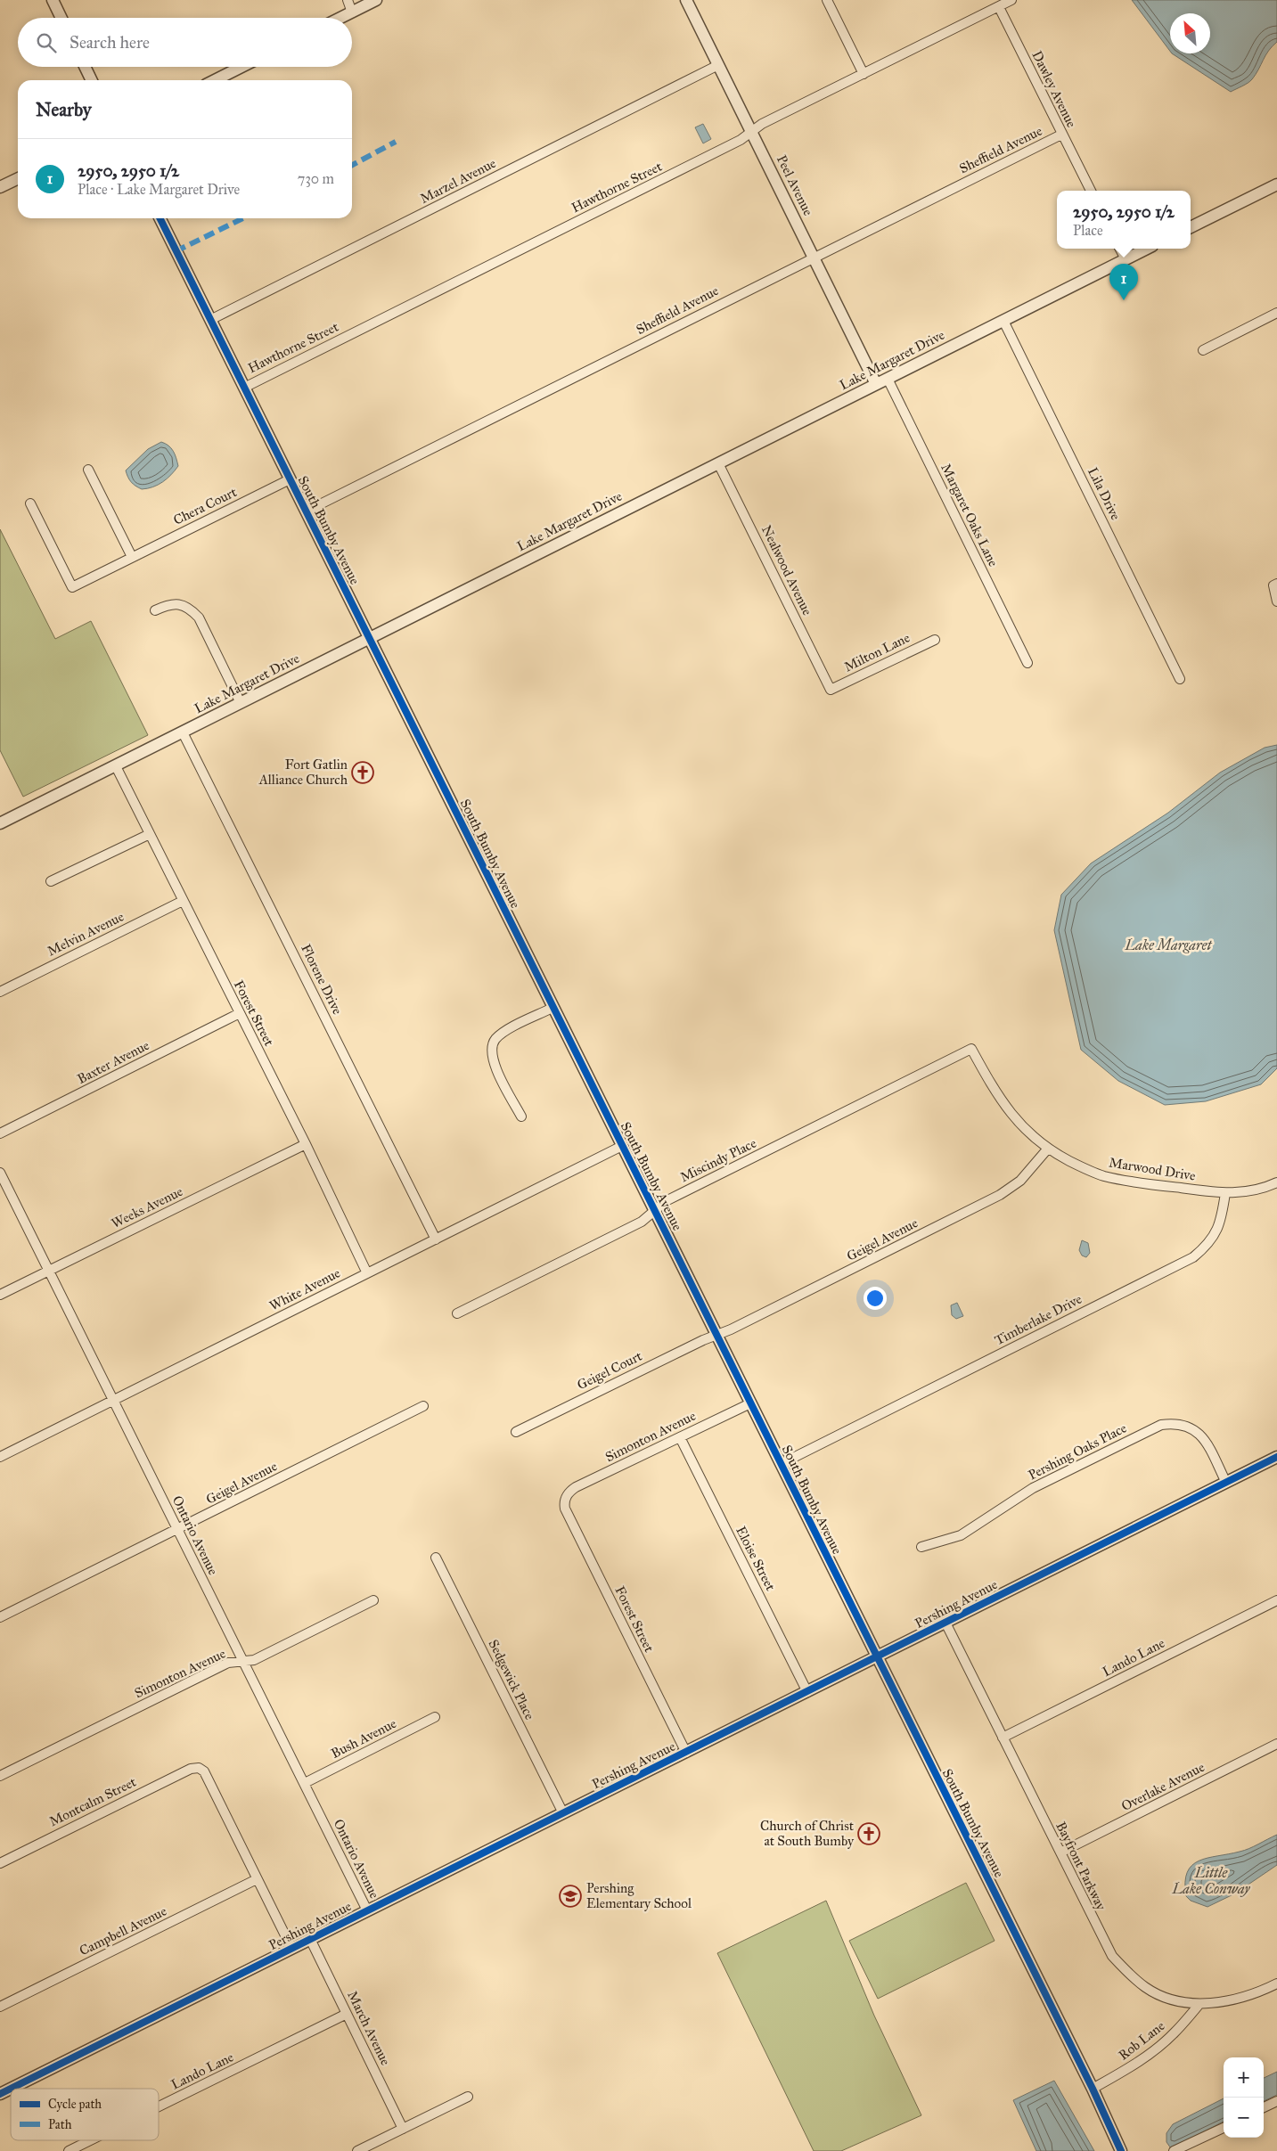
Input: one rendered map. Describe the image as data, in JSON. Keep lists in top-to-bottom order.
{
  "streets": {
    "street": [
      "Dawley Avenue",
      "Sheffield Avenue",
      "Marzel Avenue",
      "Peel Avenue",
      "Hawthorne Street",
      "Lake Margaret Drive",
      "Lila Drive",
      "Chera Court",
      "Margaret Oaks Lane",
      "South Bumby Avenue",
      "Nealwood Avenue",
      "Milton Lane",
      "Melvin Avenue",
      "Florene Drive",
      "Forest Street",
      "Baxter Avenue",
      "Miscindy Place",
      "Marwood Drive",
      "Weeks Avenue",
      "Geigel Avenue",
      "White Avenue",
      "Timberlake Drive",
      "Geigel Court",
      "Simonton Avenue",
      "Pershing Oaks Place",
      "Ontario Avenue",
      "Eloise Street",
      "Pershing Avenue",
      "Lando Lane",
      "Sedgewick Place",
      "Bush Avenue",
      "Overlake Avenue",
      "Montcalm Street",
      "Bayfront Parkway",
      "Campbell Avenue",
      "March Avenue",
      "Rob Lane"
    ]
  },
  "crossings": [
    ["Dawley Avenue", "Sheffield Avenue"],
    ["Dawley Avenue", "Hawthorne Street"],
    ["Sheffield Avenue", "Peel Avenue"],
    ["Sheffield Avenue", "South Bumby Avenue"],
    ["Marzel Avenue", "Peel Avenue"],
    ["Marzel Avenue", "South Bumby Avenue"],
    ["Peel Avenue", "Hawthorne Street"],
    ["Peel Avenue", "Lake Margaret Drive"],
    ["Hawthorne Street", "South Bumby Avenue"],
    ["Lake Margaret Drive", "Lila Drive"],
    ["Lake Margaret Drive", "Margaret Oaks Lane"],
    ["Lake Margaret Drive", "South Bumby Avenue"],
    ["Lake Margaret Drive", "Nealwood Avenue"],
    ["Lake Margaret Drive", "Florene Drive"],
    ["Lake Margaret Drive", "Forest Street"],
    ["Chera Court", "South Bumby Avenue"],
    ["South Bumby Avenue", "Miscindy Place"],
    ["South Bumby Avenue", "Geigel Avenue"],
    ["South Bumby Avenue", "White Avenue"],
    ["South Bumby Avenue", "Timberlake Drive"],
    ["South Bumby Avenue", "Geigel Court"],
    ["South Bumby Avenue", "Simonton Avenue"],
    ["South Bumby Avenue", "Pershing Avenue"],
    ["South Bumby Avenue", "Rob Lane"],
    ["Nealwood Avenue", "Milton Lane"],
    ["Melvin Avenue", "Forest Street"],
    ["Florene Drive", "White Avenue"],
    ["Forest Street", "Baxter Avenue"],
    ["Forest Street", "Weeks Avenue"],
    ["Forest Street", "White Avenue"],
    ["Forest Street", "Simonton Avenue"],
    ["Forest Street", "Pershing Avenue"],
    ["Miscindy Place", "Marwood Drive"],
    ["Marwood Drive", "Geigel Avenue"],
    ["Marwood Drive", "Timberlake Drive"],
    ["Weeks Avenue", "Ontario Avenue"],
    ["Geigel Avenue", "Geigel Court"],
    ["Geigel Avenue", "Ontario Avenue"],
    ["White Avenue", "Ontario Avenue"],
    ["Simonton Avenue", "Ontario Avenue"],
    ["Simonton Avenue", "Eloise Street"],
    ["Pershing Oaks Place", "Pershing Avenue"],
    ["Ontario Avenue", "Pershing Avenue"],
    ["Ontario Avenue", "Bush Avenue"],
    ["Eloise Street", "Pershing Avenue"],
    ["Pershing Avenue", "Sedgewick Place"],
    ["Pershing Avenue", "Bayfront Parkway"],
    ["Pershing Avenue", "March Avenue"],
    ["Lando Lane", "Bayfront Parkway"],
    ["Lando Lane", "March Avenue"],
    ["Overlake Avenue", "Bayfront Parkway"],
    ["Montcalm Street", "Campbell Avenue"],
    ["Bayfront Parkway", "Rob Lane"]
  ],
  "water": ["Lake Margaret", "Little Lake Conway"],
  "places": {
    "church": ["Fort Gatlin Alliance Church", "Church of Christ at South Bumby"],
    "school or university": ["Pershing Elementary School"]
  },
  "legend": ["Cycle path", "Path"],
  "north": "top left",
  "page": {
    "search": "Search here",
    "heading": "Nearby",
    "list": [
      {
        "mark": "1",
        "name": "2950, 2950 1/2",
        "note": "Place · Lake Margaret Drive",
        "value": "730 m"
      }
    ],
    "popup": ["2950, 2950 1/2", "Place"],
    "pins": "1",
    "map_buttons": ["+", "−"]
  }
}
